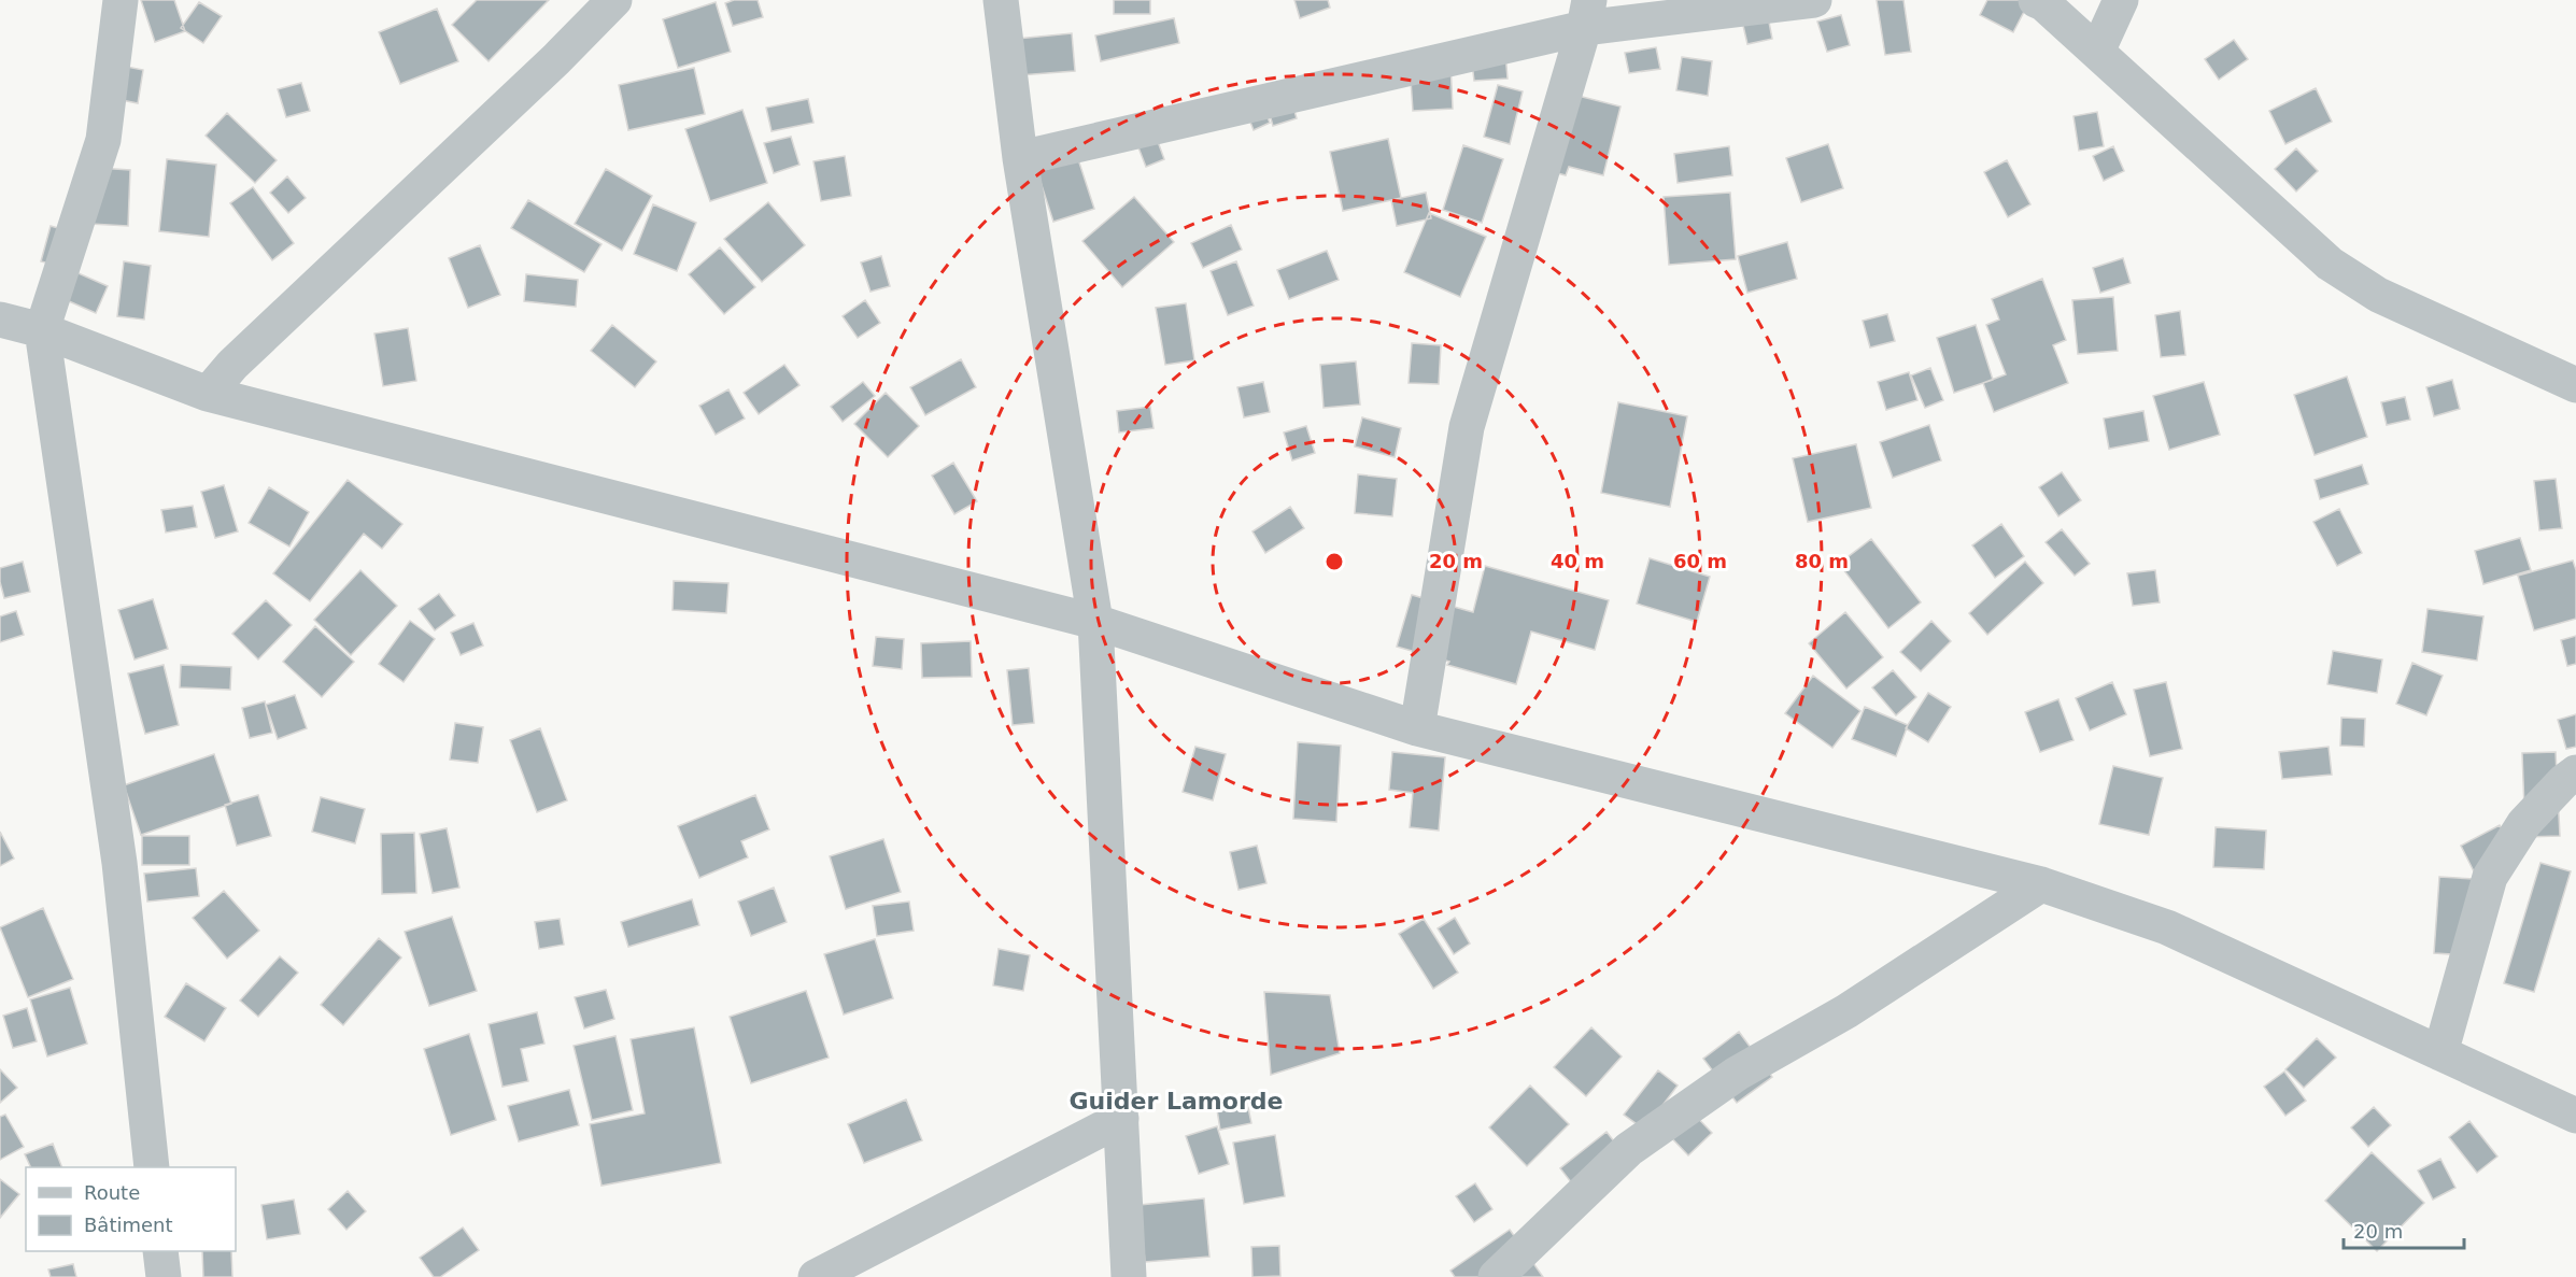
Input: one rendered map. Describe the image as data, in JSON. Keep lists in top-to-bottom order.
{
  "districts": ["Guider Lamorde"],
  "legend": ["Route", "Bâtiment"],
  "scale_bar": "20 m",
  "rings": [
    "20 m",
    "40 m",
    "60 m",
    "80 m"
  ]
}
